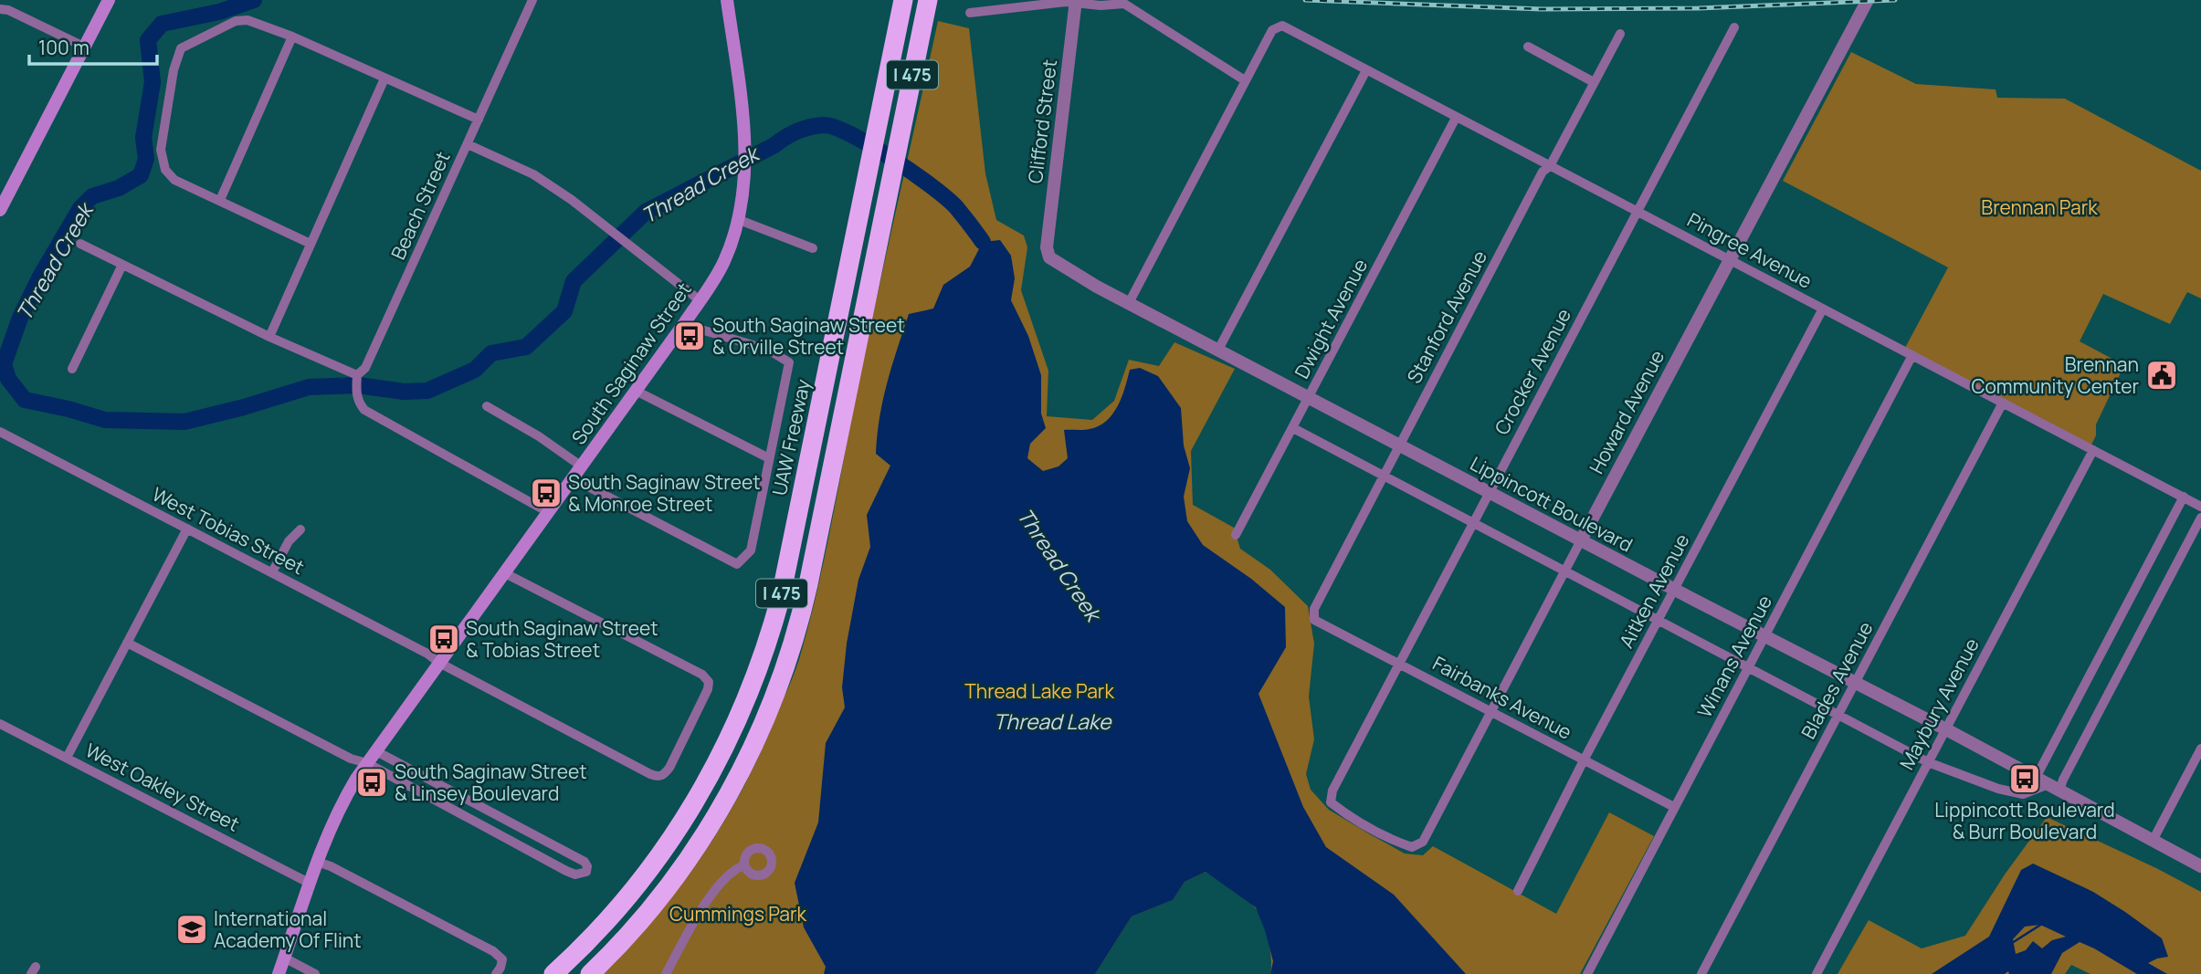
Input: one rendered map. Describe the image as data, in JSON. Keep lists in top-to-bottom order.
{
  "streets": {
    "highway": ["I 475", "UAW Freeway"],
    "main road": ["South Saginaw Street"],
    "street": [
      "Clifford Street",
      "Beach Street",
      "Pingree Avenue",
      "Stanford Avenue",
      "Dwight Avenue",
      "Crocker Avenue",
      "Howard Avenue",
      "Lippincott Boulevard",
      "West Tobias Street",
      "Aitken Avenue",
      "Winans Avenue",
      "Blades Avenue",
      "Fairbanks Avenue",
      "Maybury Avenue",
      "West Oakley Street"
    ]
  },
  "crossings": [
    ["Clifford Street", "Lippincott Boulevard"],
    ["Beach Street", "South Saginaw Street"],
    ["Pingree Avenue", "Stanford Avenue"],
    ["Pingree Avenue", "Dwight Avenue"],
    ["Pingree Avenue", "Crocker Avenue"],
    ["Pingree Avenue", "Howard Avenue"],
    ["Pingree Avenue", "Aitken Avenue"],
    ["Pingree Avenue", "Winans Avenue"],
    ["Pingree Avenue", "Blades Avenue"],
    ["Pingree Avenue", "Maybury Avenue"],
    ["Stanford Avenue", "Lippincott Boulevard"],
    ["Stanford Avenue", "Fairbanks Avenue"],
    ["Dwight Avenue", "Lippincott Boulevard"],
    ["South Saginaw Street", "West Tobias Street"],
    ["South Saginaw Street", "West Oakley Street"],
    ["Crocker Avenue", "Howard Avenue"],
    ["Crocker Avenue", "Lippincott Boulevard"],
    ["Crocker Avenue", "Fairbanks Avenue"],
    ["Howard Avenue", "Lippincott Boulevard"],
    ["Howard Avenue", "Fairbanks Avenue"],
    ["Lippincott Boulevard", "Aitken Avenue"],
    ["Lippincott Boulevard", "Winans Avenue"],
    ["Lippincott Boulevard", "Blades Avenue"],
    ["Lippincott Boulevard", "Maybury Avenue"],
    ["Aitken Avenue", "Fairbanks Avenue"],
    ["Winans Avenue", "Fairbanks Avenue"]
  ],
  "water": ["Thread Creek", "Thread Lake"],
  "parks": ["Brennan Park", "Thread Lake Park", "Cummings Park"],
  "places": {
    "bus stop": [
      "South Saginaw Street & Orville Street",
      "South Saginaw Street & Monroe Street",
      "South Saginaw Street & Tobias Street",
      "Lippincott Boulevard & Burr Boulevard",
      "South Saginaw Street & Linsey Boulevard"
    ],
    "public building": ["Brennan Community Center"],
    "school or university": ["International Academy Of Flint"]
  },
  "scale_bar": "100 m"
}
